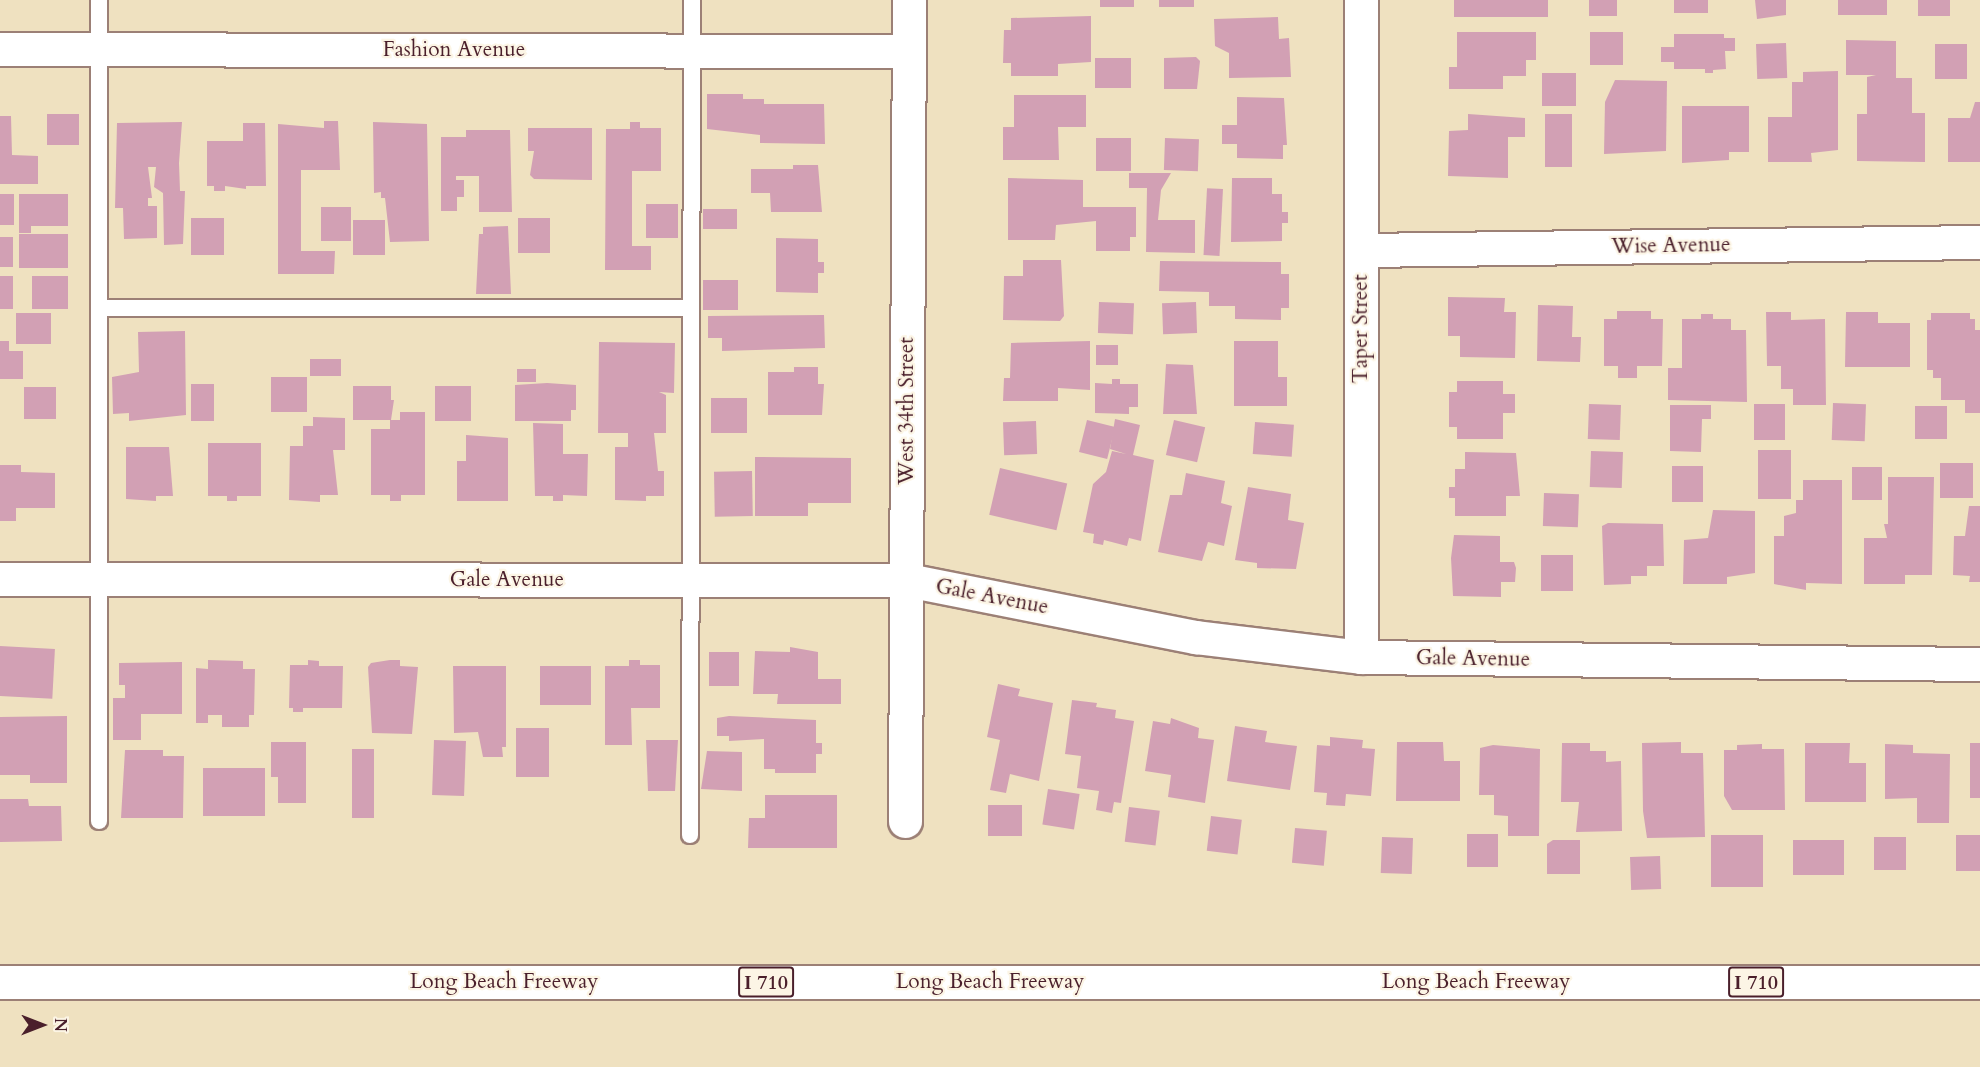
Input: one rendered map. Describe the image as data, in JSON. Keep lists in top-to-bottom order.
{
  "streets": {
    "main road": [
      "Fashion Avenue",
      "Wise Avenue",
      "Taper Street",
      "West 34th Street",
      "Gale Avenue",
      "Long Beach Freeway",
      "I 710"
    ]
  },
  "crossings": [
    ["Fashion Avenue", "West 34th Street"],
    ["Wise Avenue", "Taper Street"],
    ["Taper Street", "Gale Avenue"],
    ["West 34th Street", "Gale Avenue"]
  ],
  "north": "right"
}
